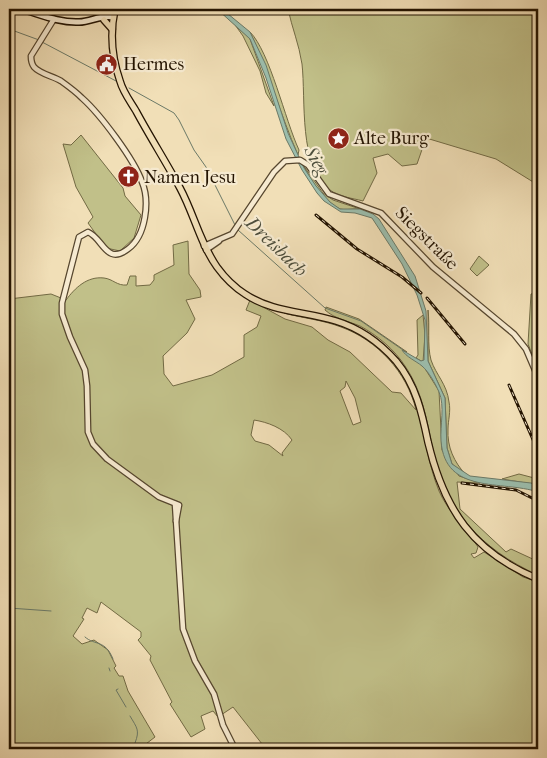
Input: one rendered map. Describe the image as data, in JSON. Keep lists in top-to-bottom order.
{
  "streets": {
    "street": ["Siegstraße"]
  },
  "water": ["Sieg", "Dreisbach"],
  "places": {
    "public building": ["Hermes"],
    "place": ["Alte Burg"],
    "church": ["Namen Jesu"]
  }
}
